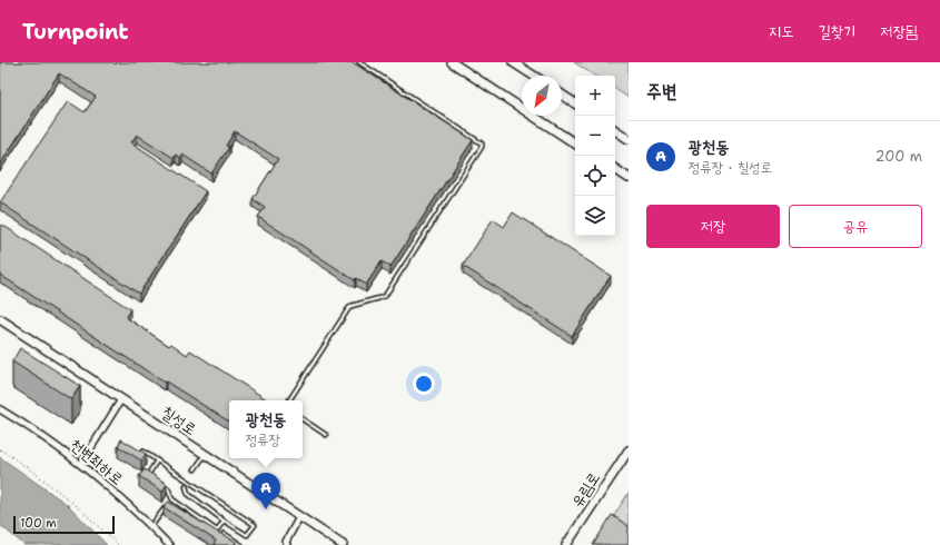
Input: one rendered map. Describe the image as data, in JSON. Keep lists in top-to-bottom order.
{
  "streets": {
    "street": ["칠성로", "천변좌하로", "유림로"]
  },
  "scale_bar": "100 m",
  "north": "bottom left",
  "page": {
    "header": "Turnpoint",
    "nav": ["지도", "길찾기", "저장됨"],
    "heading": "주변",
    "map_buttons": ["+", "−"],
    "list": [
      {
        "mark": "A",
        "name": "광천동",
        "note": "정류장 · 칠성로",
        "value": "200 m"
      }
    ],
    "buttons": ["저장", "공유"],
    "popup": ["광천동", "정류장"],
    "pins": "A",
    "scale": "100 m"
  }
}
